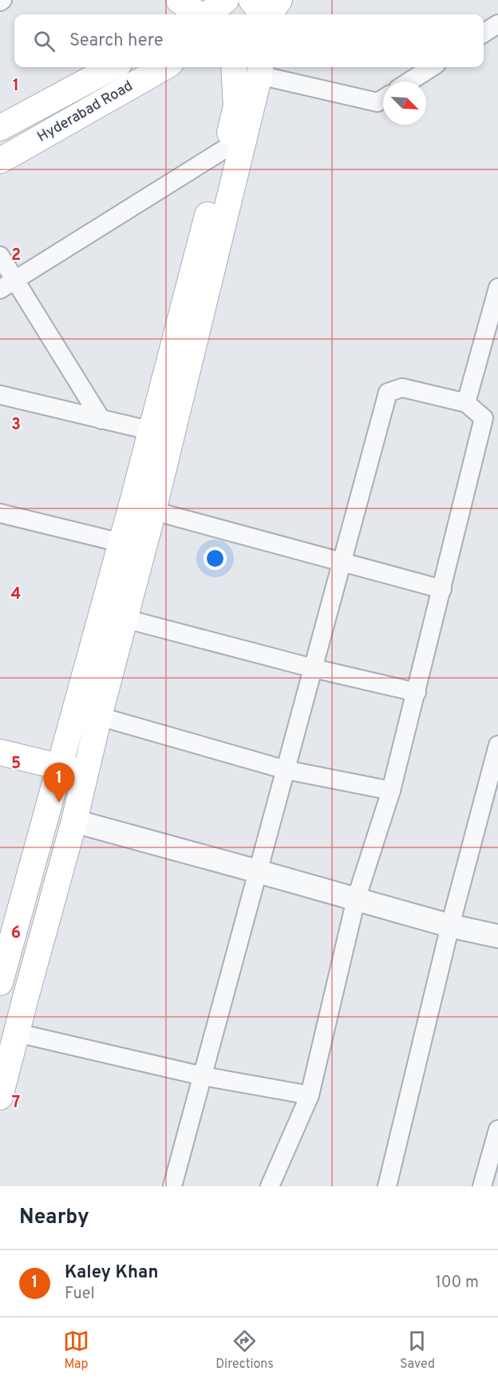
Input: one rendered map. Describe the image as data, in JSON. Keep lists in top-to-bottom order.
{
  "streets": {
    "main road": ["Hyderabad Road"]
  },
  "north": "bottom right",
  "page": {
    "search": "Search here",
    "pins": "1",
    "heading": "Nearby",
    "list": [
      {
        "mark": "1",
        "name": "Kaley Khan",
        "note": "Fuel",
        "value": "100 m"
      }
    ],
    "nav": ["Map", "Directions", "Saved"]
  },
  "grid": {
    "rows": [
      "1",
      "2",
      "3",
      "4",
      "5",
      "6",
      "7"
    ]
  }
}
